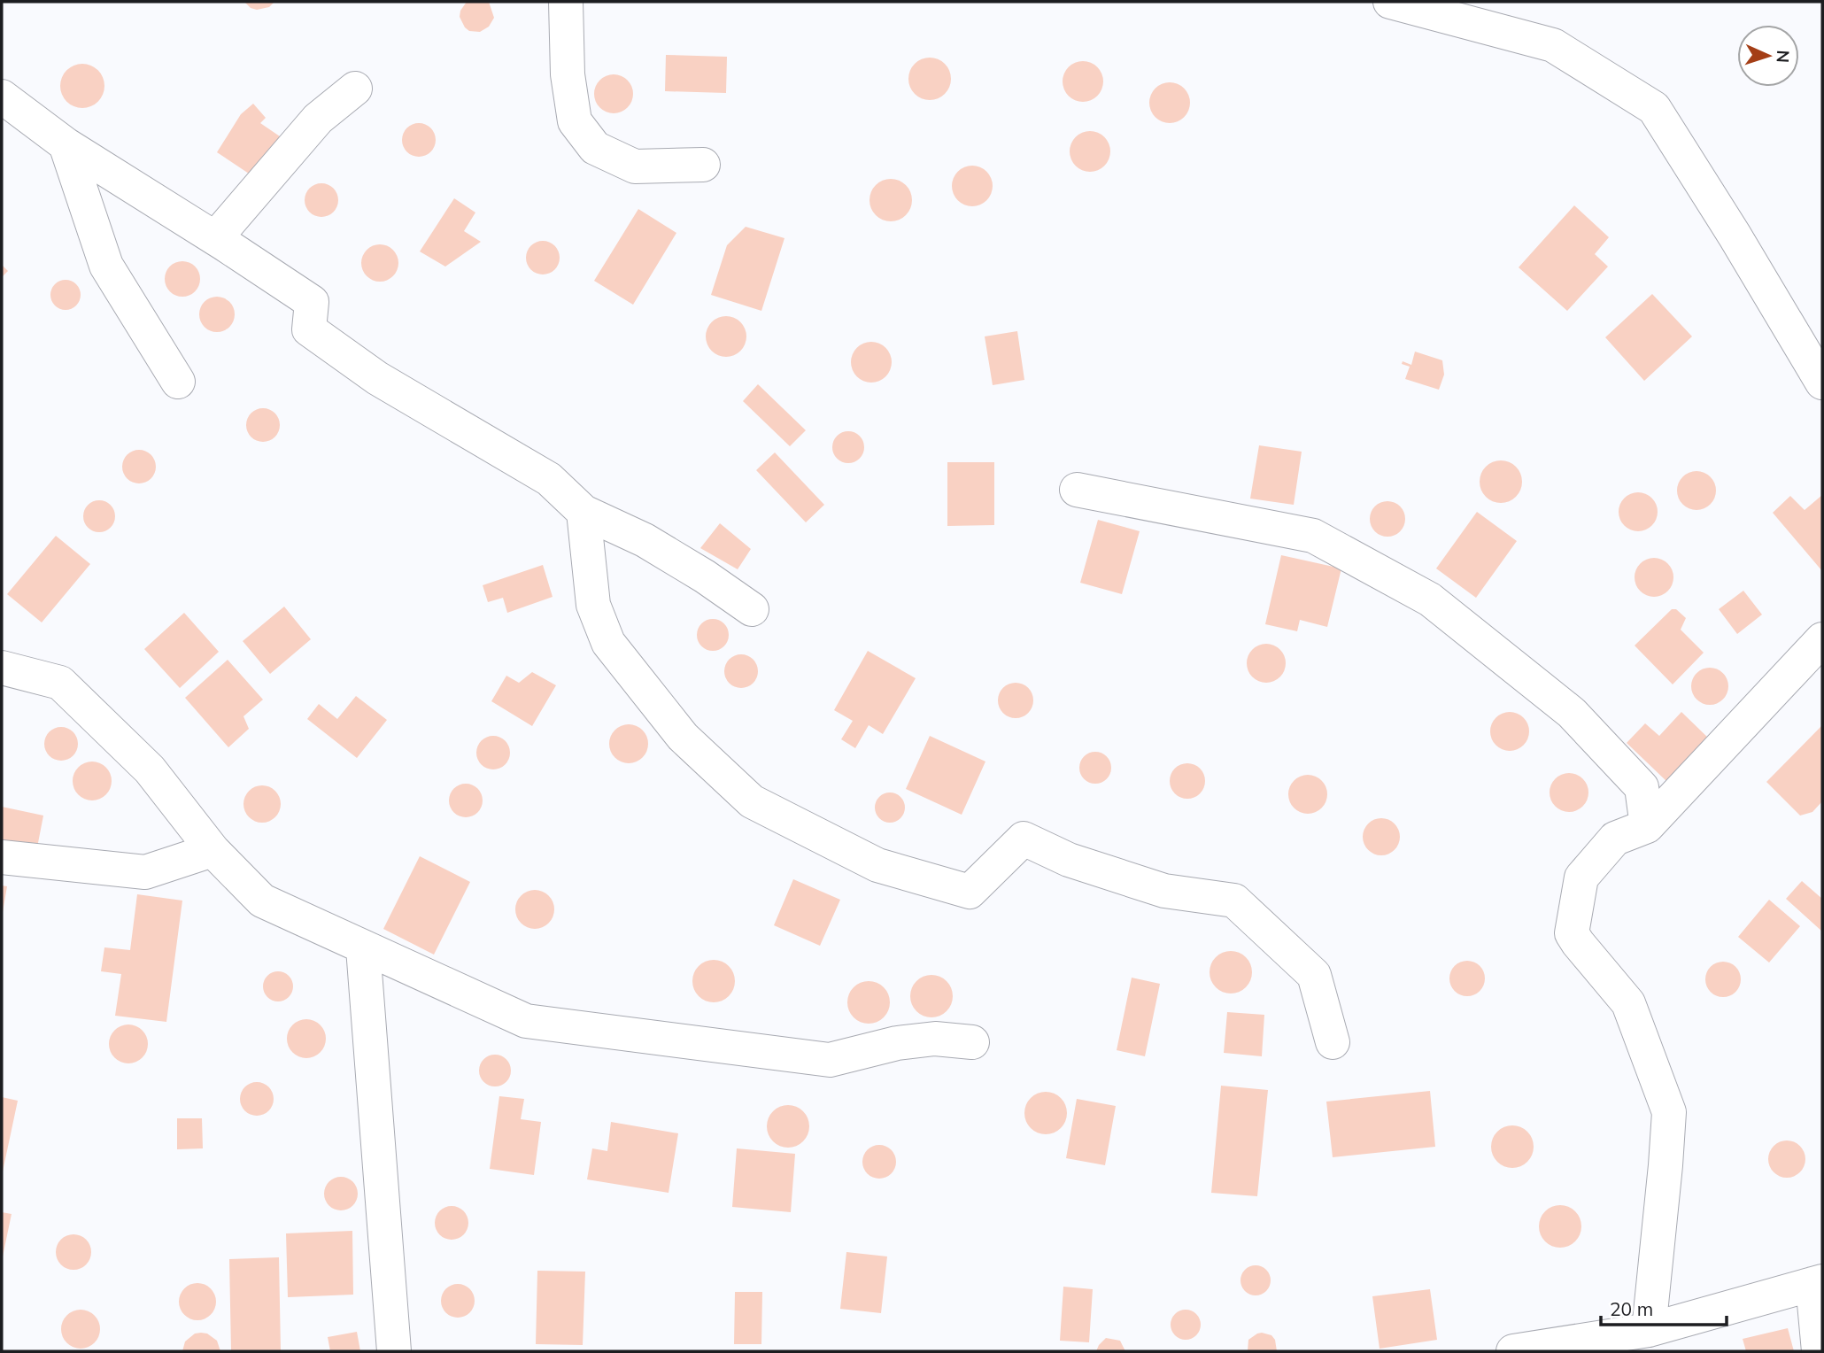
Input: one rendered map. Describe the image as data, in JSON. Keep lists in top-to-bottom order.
{
  "scale_bar": "20 m",
  "north": "right"
}
